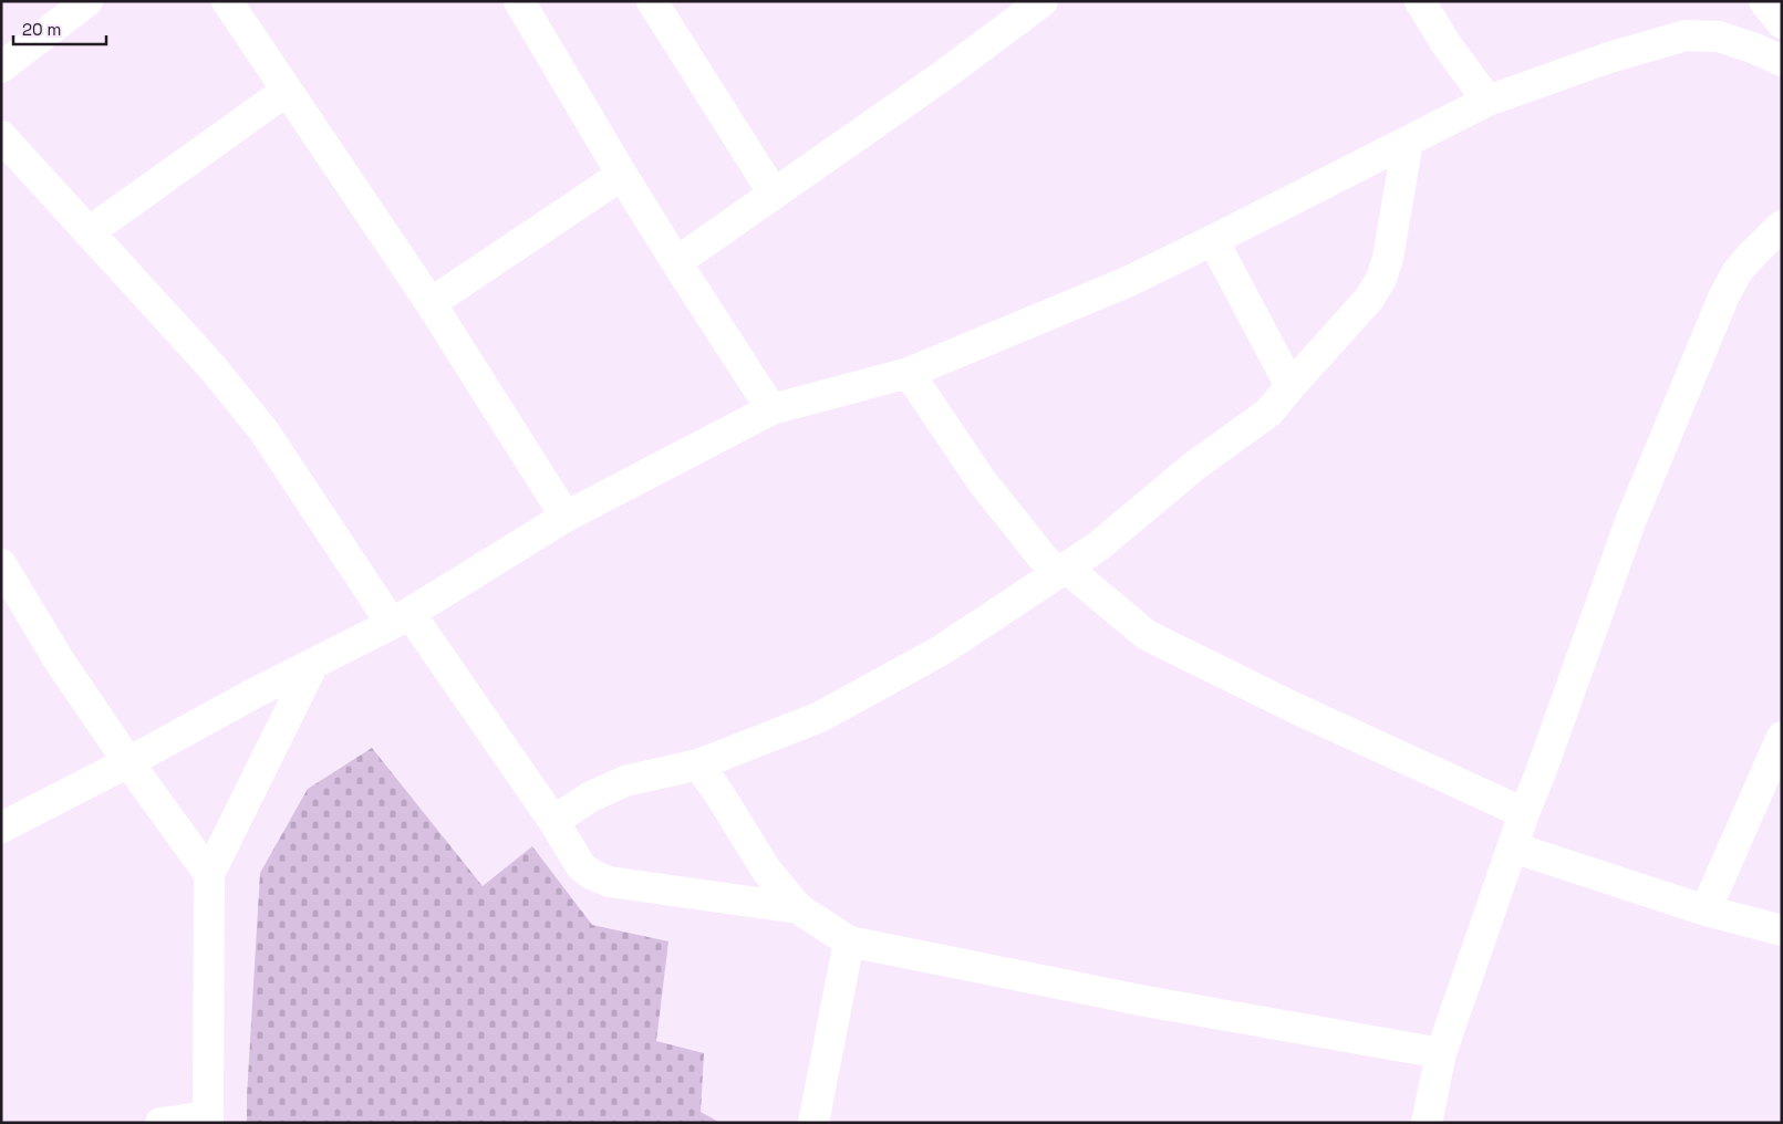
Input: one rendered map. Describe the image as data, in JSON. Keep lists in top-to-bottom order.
{
  "scale_bar": "20 m"
}
